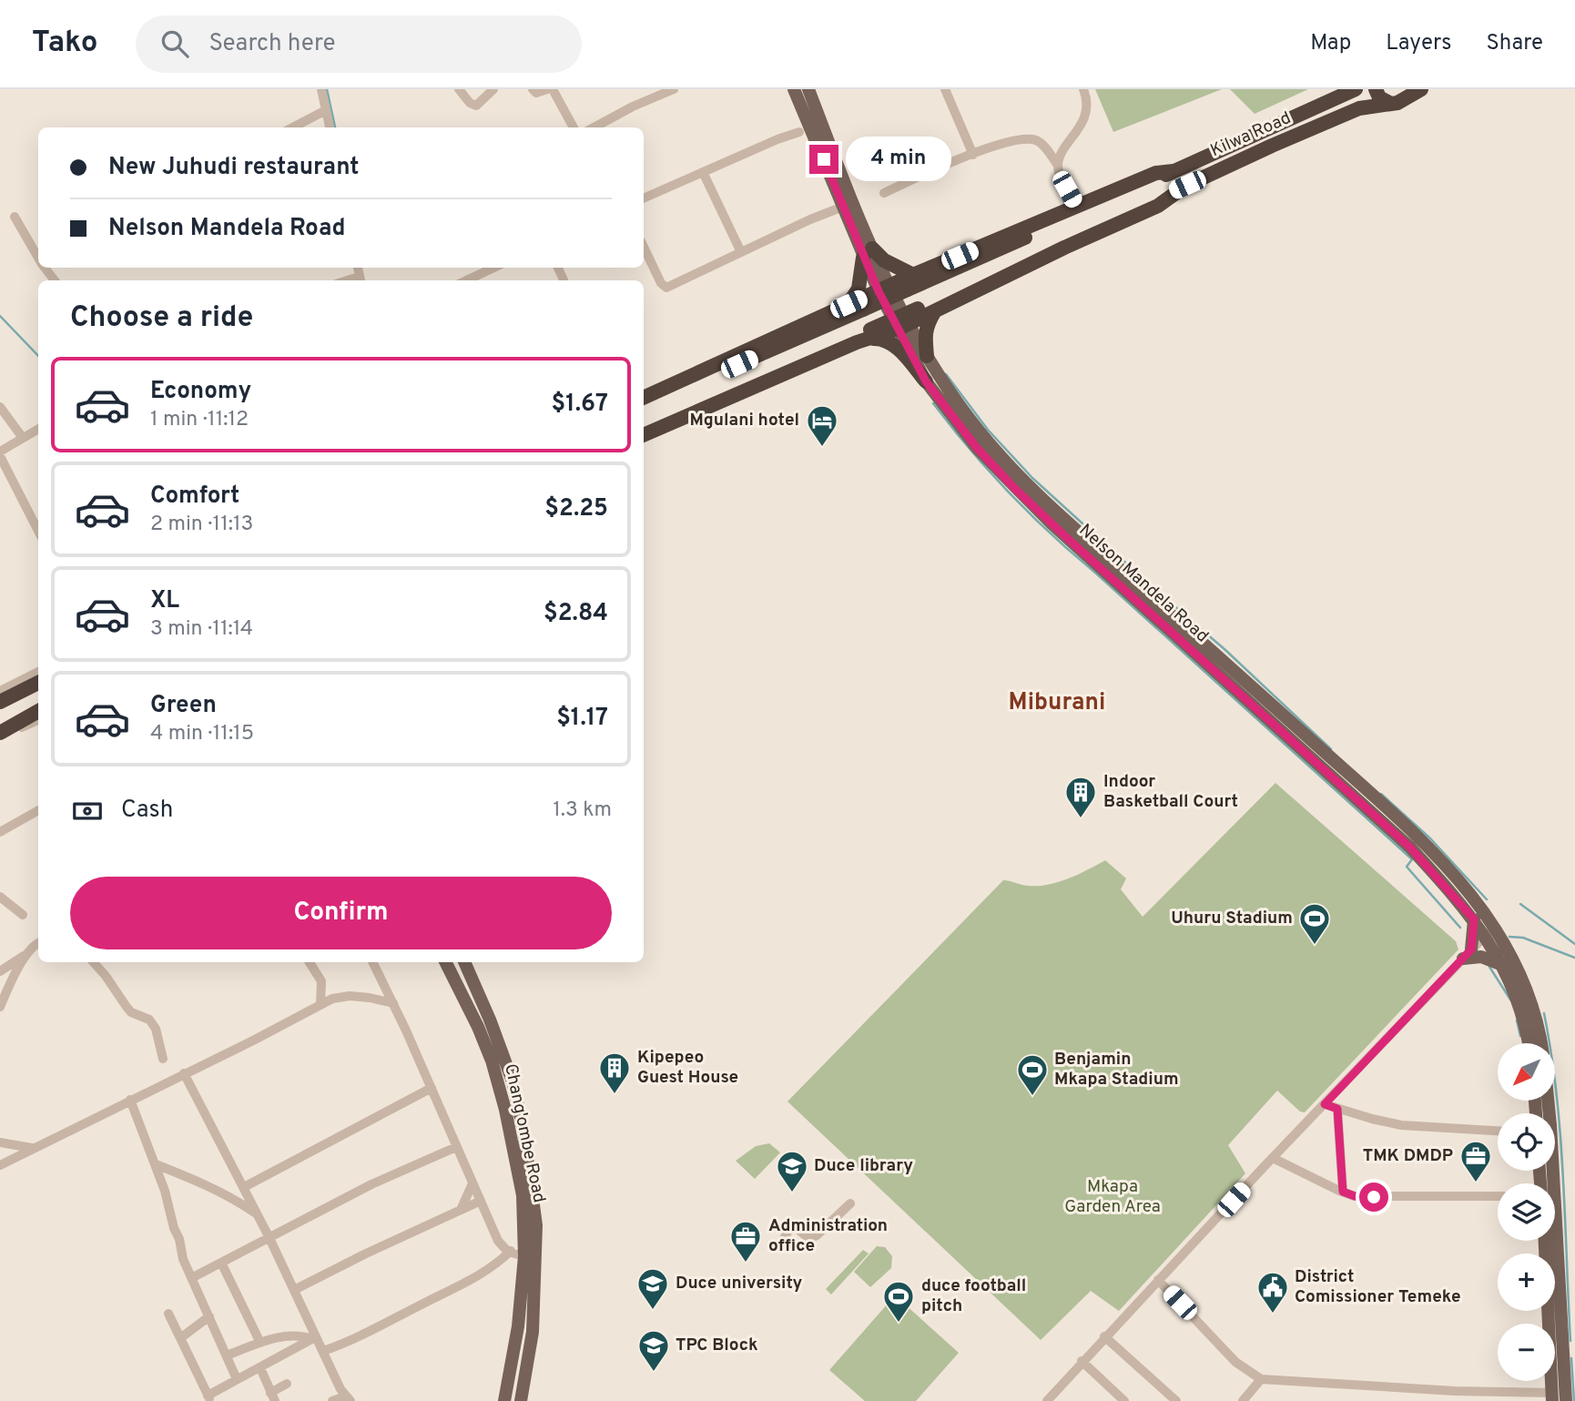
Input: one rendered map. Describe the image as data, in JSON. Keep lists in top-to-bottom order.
{
  "streets": {
    "highway": ["Kilwa Road"],
    "main road": ["Nelson Mandela Road", "Chang'ombe Road"]
  },
  "districts": ["Miburani"],
  "parks": ["Mkapa Garden Area"],
  "places": {
    "hotel": ["Mgulani hotel"],
    "building": ["Indoor Basketball Court", "Kipepeo Guest House"],
    "sports": ["Uhuru Stadium", "Benjamin Mkapa Stadium", "duce football pitch"],
    "office": ["TMK DMDP", "Administration office"],
    "school or university": ["Duce library", "Duce university", "TPC Block"],
    "public building": ["District Comissioner Temeke"]
  },
  "north": "bottom left",
  "page": {
    "header": "Tako",
    "search": "Search here",
    "nav": ["Map", "Layers", "Share"],
    "banner": ["New Juhudi restaurant", "Nelson Mandela Road"],
    "bubble": "4 min",
    "heading": "Choose a ride",
    "list": [
      {
        "name": "Economy",
        "note": "1 min · 11:12",
        "value": "$1.67"
      },
      {
        "name": "Comfort",
        "note": "2 min · 11:13",
        "value": "$2.25"
      },
      {
        "name": "XL",
        "note": "3 min · 11:14",
        "value": "$2.84"
      },
      {
        "name": "Green",
        "note": "4 min · 11:15",
        "value": "$1.17"
      }
    ],
    "pay": ["Cash", "1.3 km"],
    "buttons": "Confirm",
    "map_buttons": ["+", "−"]
  }
}
